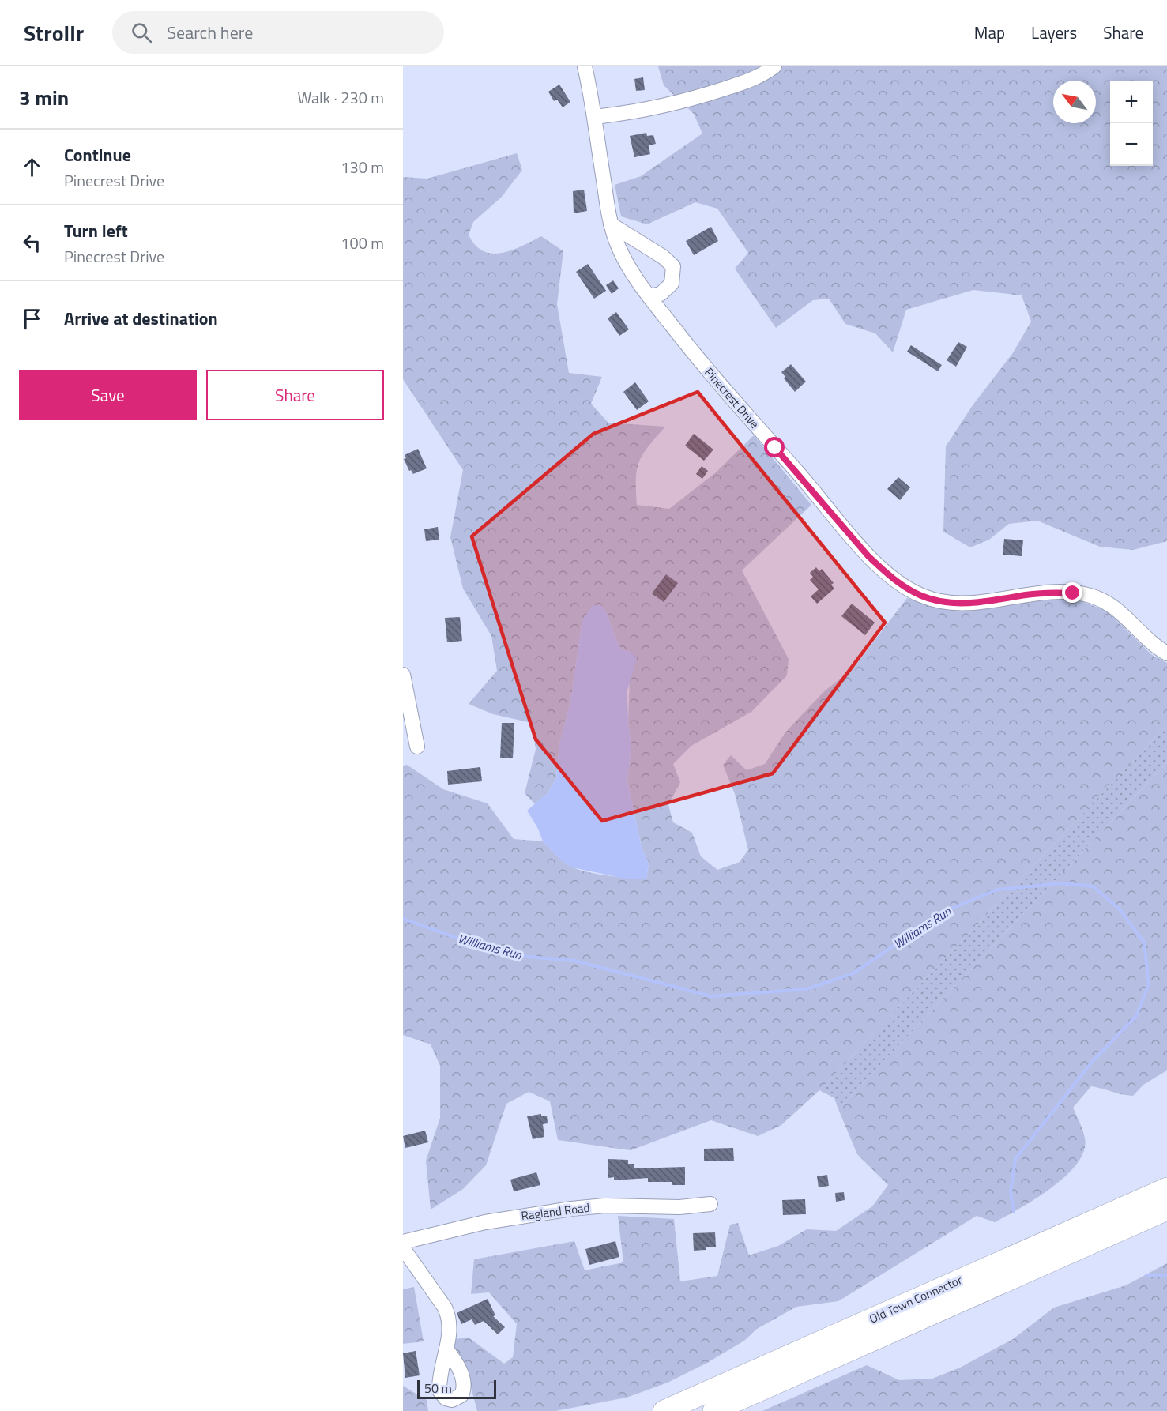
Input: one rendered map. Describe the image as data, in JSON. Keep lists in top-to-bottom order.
{
  "streets": {
    "highway": ["Old Town Connector"],
    "street": ["Pinecrest Drive", "Ragland Road"]
  },
  "water": ["Williams Run"],
  "scale_bar": "50 m",
  "north": "top left",
  "page": {
    "header": "Strollr",
    "search": "Search here",
    "nav": ["Map", "Layers", "Share"],
    "heading": ["3 min", "Walk · 230 m"],
    "map_buttons": ["+", "−"],
    "list": [
      ["Continue", "Pinecrest Drive", "130 m"],
      ["Turn left", "Pinecrest Drive", "100 m"],
      "Arrive at destination"
    ],
    "buttons": ["Save", "Share"],
    "scale": "50 m"
  }
}
